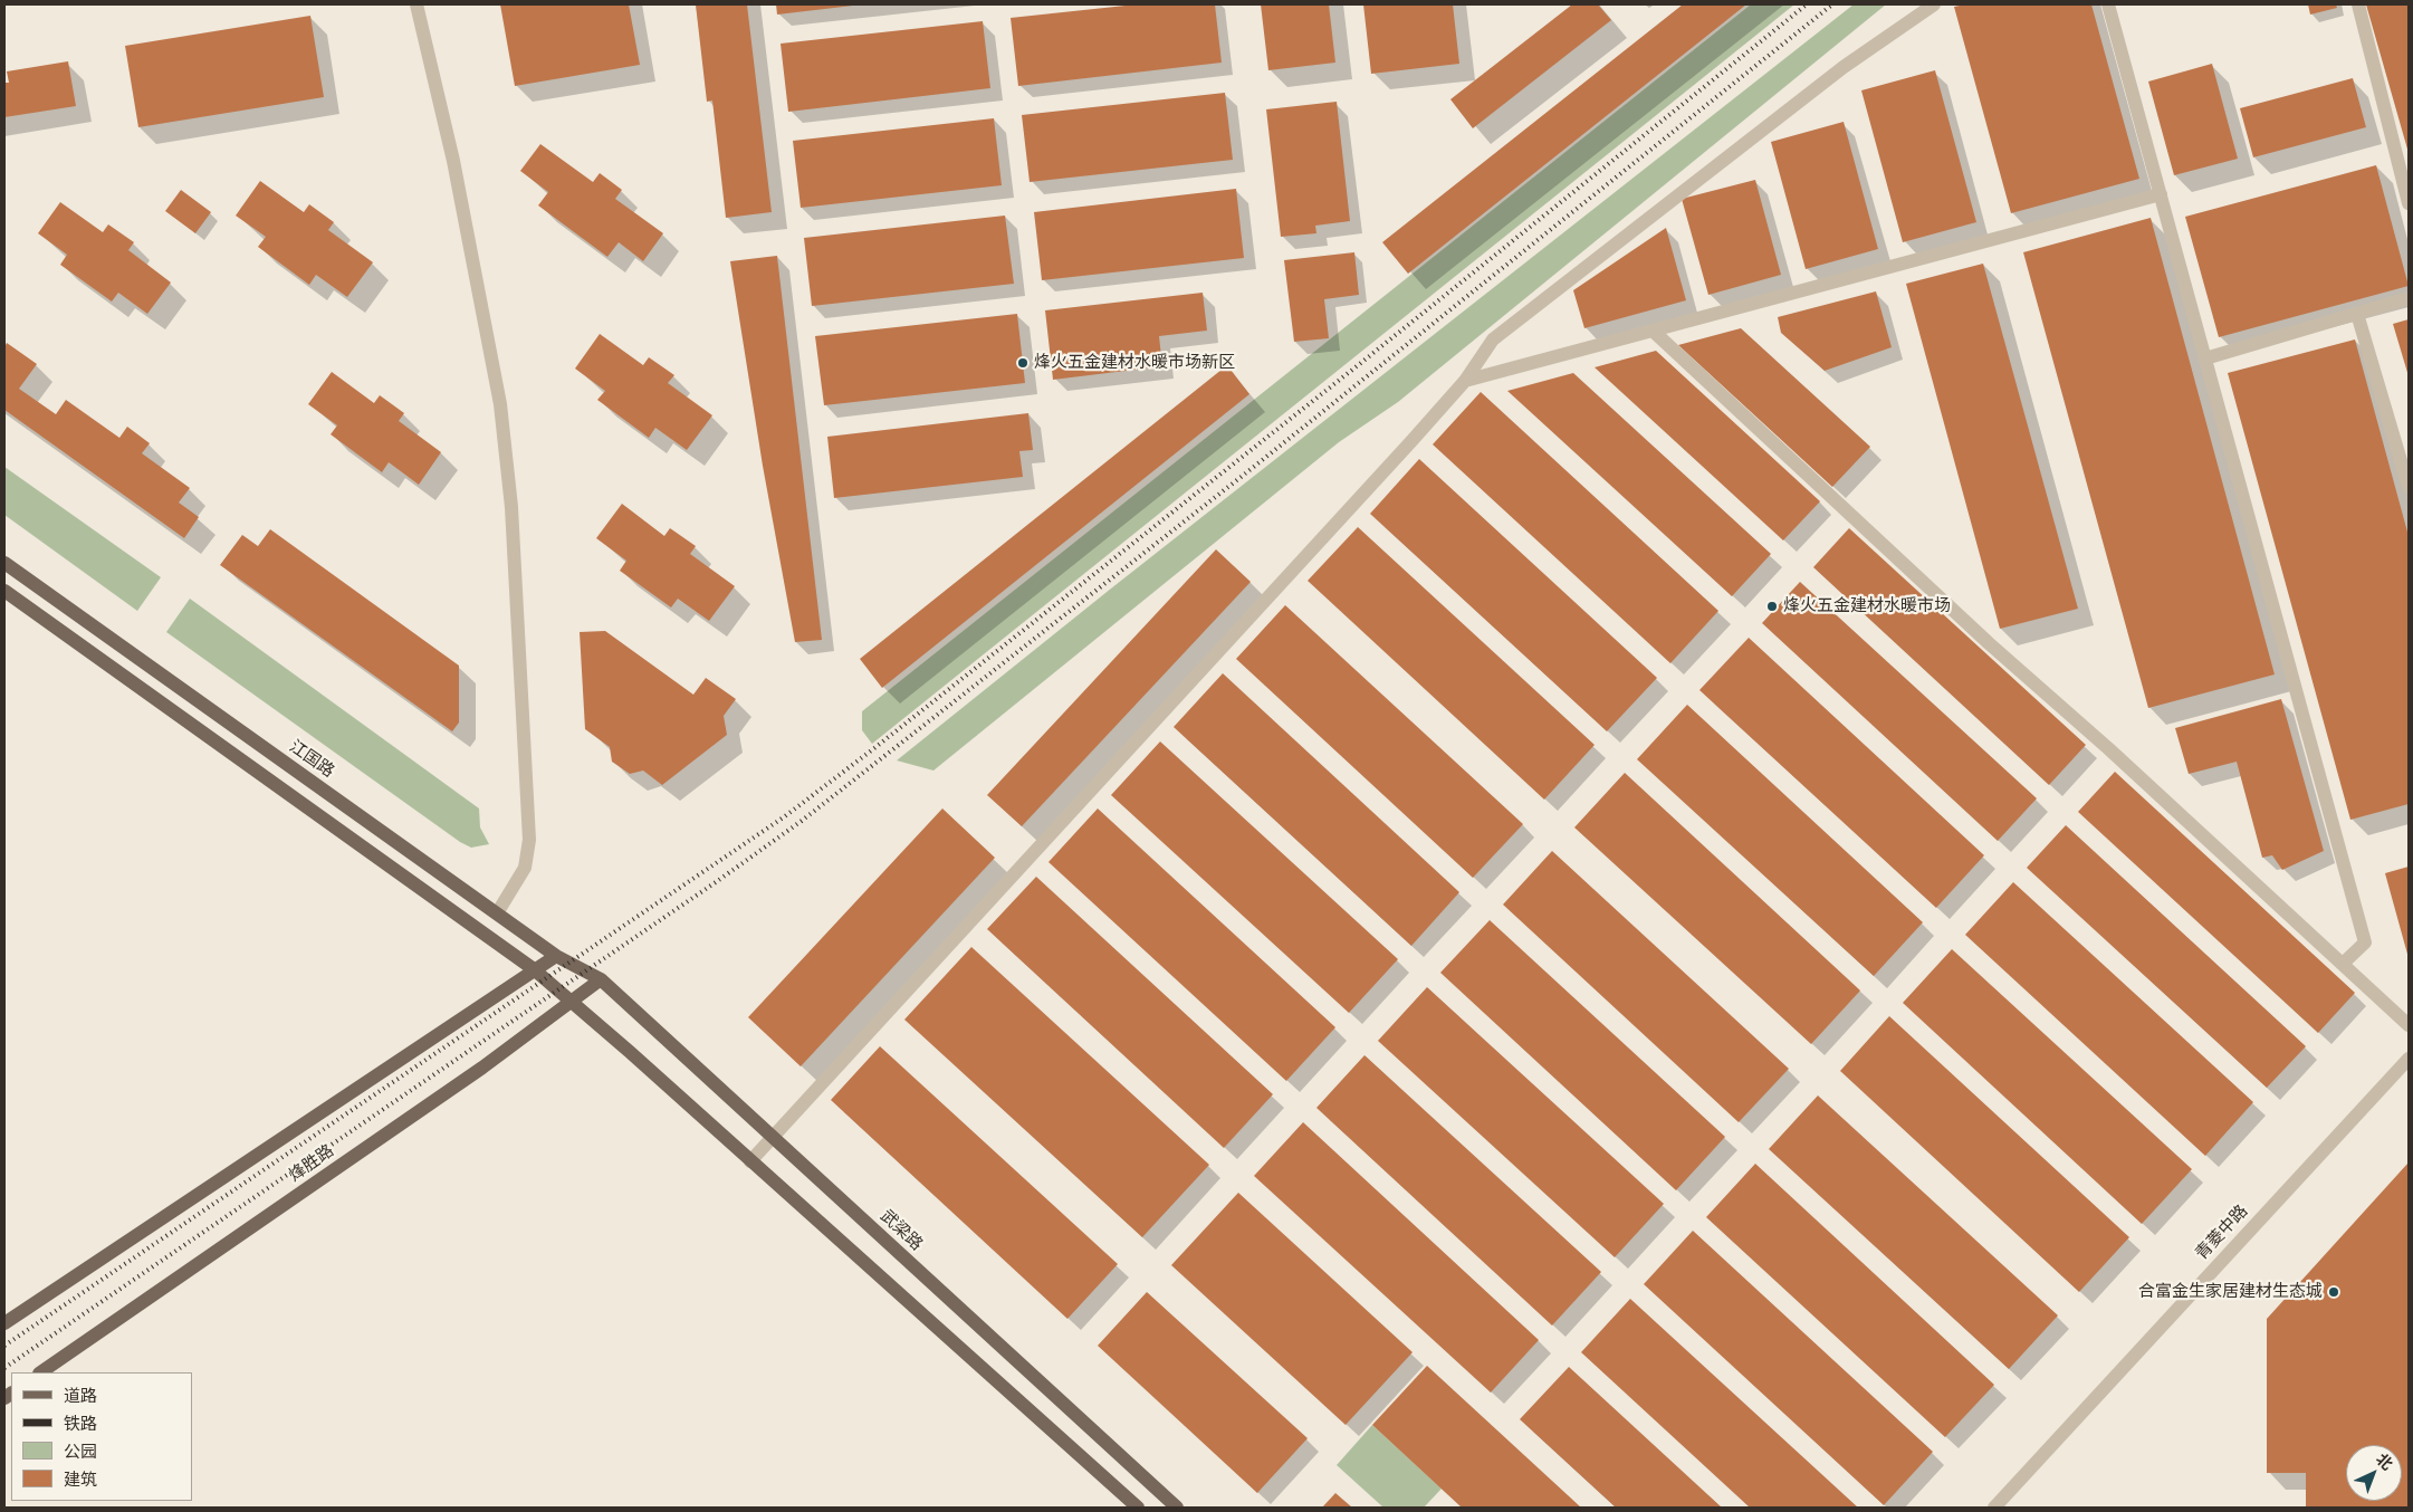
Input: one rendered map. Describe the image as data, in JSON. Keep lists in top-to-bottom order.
{
  "streets": {
    "main road": ["江国路", "烽胜路", "武梁路"],
    "street": ["青菱中路"]
  },
  "crossings": [
    ["江国路", "烽胜路"],
    ["江国路", "武梁路"],
    ["烽胜路", "武梁路"]
  ],
  "places": ["烽火五金建材水暖市场新区", "烽火五金建材水暖市场", "合富金生家居建材生态城"],
  "legend": [
    "道路",
    "铁路",
    "公园",
    "建筑"
  ],
  "north": "top right"
}
